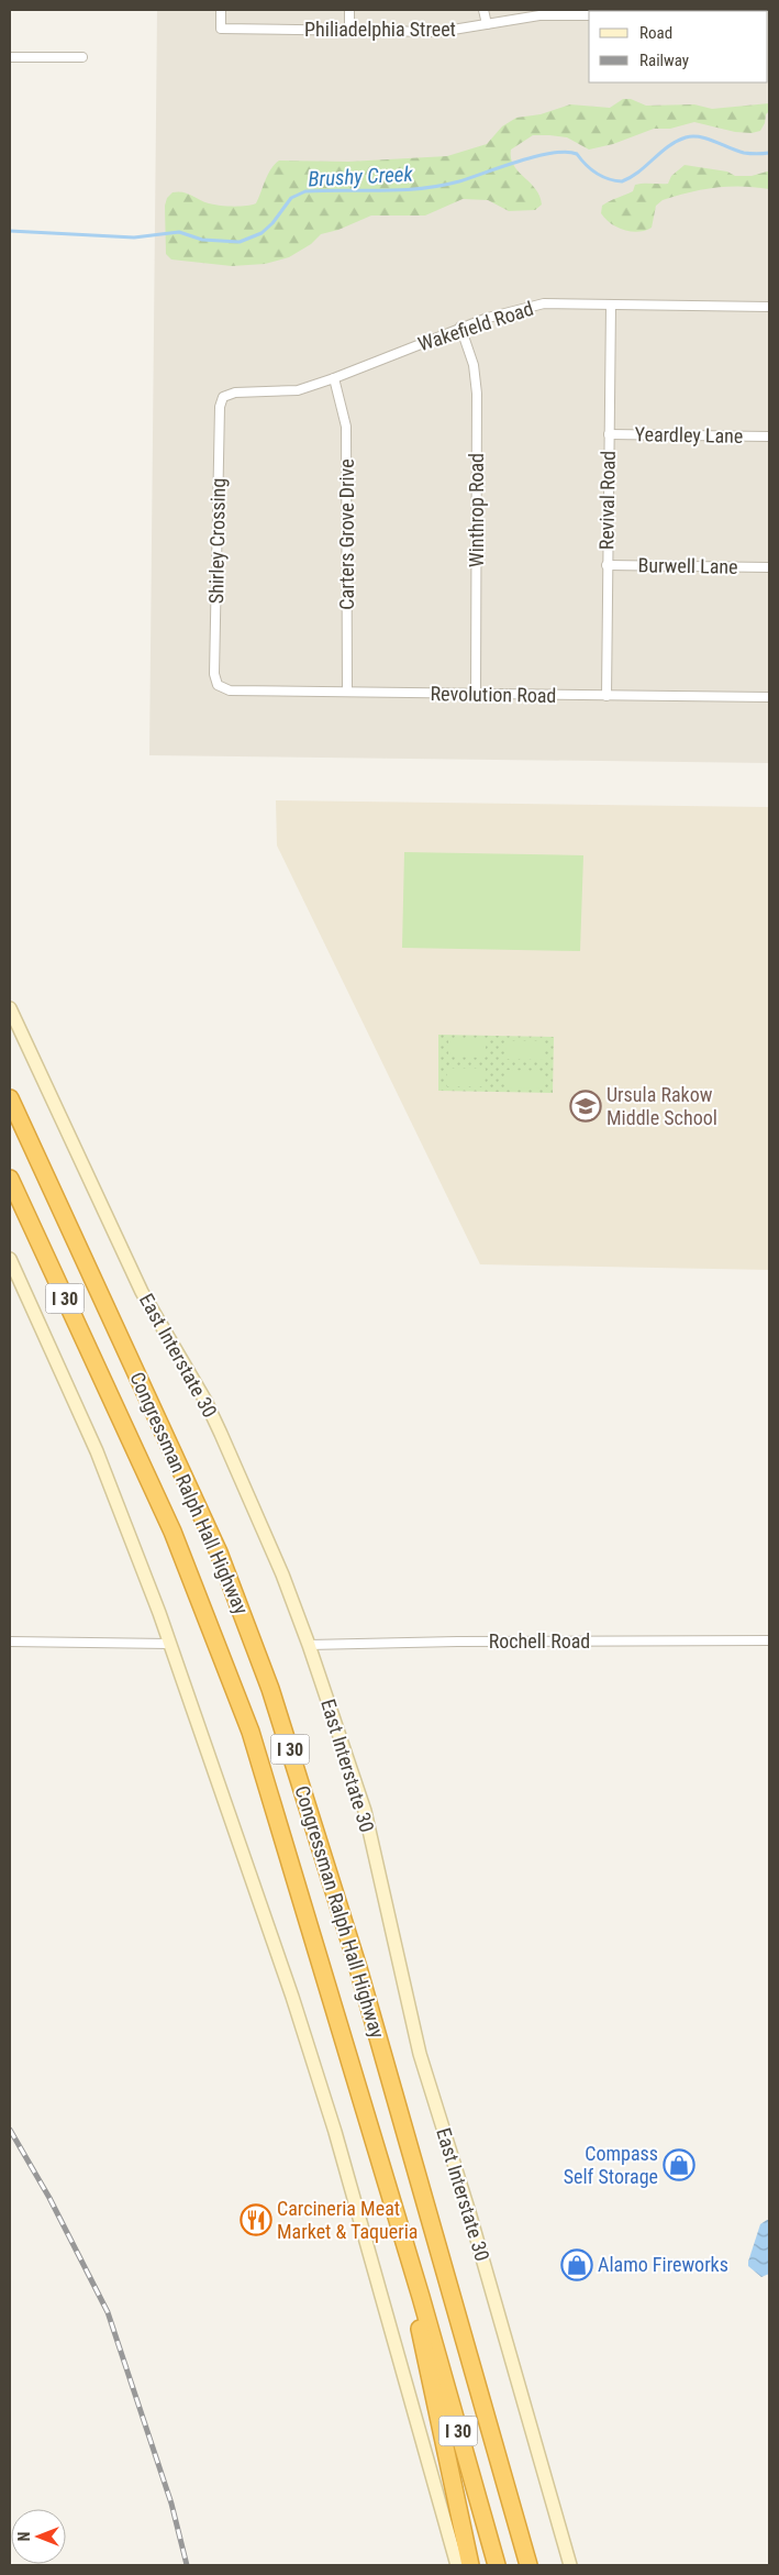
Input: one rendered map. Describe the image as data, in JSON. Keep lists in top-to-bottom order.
{
  "streets": {
    "highway": ["I 30", "Congressman Ralph Hall Highway"],
    "main road": ["East Interstate 30"],
    "street": [
      "Philiadelphia Street",
      "Wakefield Road",
      "Yeardley Lane",
      "Revival Road",
      "Winthrop Road",
      "Carters Grove Drive",
      "Shirley Crossing",
      "Burwell Lane",
      "Revolution Road",
      "Rochell Road"
    ]
  },
  "crossings": [
    ["Wakefield Road", "Revival Road"],
    ["Wakefield Road", "Winthrop Road"],
    ["Wakefield Road", "Carters Grove Drive"],
    ["Wakefield Road", "Shirley Crossing"],
    ["Yeardley Lane", "Revival Road"],
    ["Revival Road", "Burwell Lane"],
    ["Revival Road", "Revolution Road"],
    ["Winthrop Road", "Revolution Road"],
    ["Carters Grove Drive", "Revolution Road"],
    ["Shirley Crossing", "Revolution Road"],
    ["East Interstate 30", "Rochell Road"]
  ],
  "water": ["Brushy Creek"],
  "places": {
    "school or university": ["Ursula Rakow Middle School"],
    "shop": ["Compass Self Storage", "Alamo Fireworks"],
    "restaurant": ["Carcineria Meat Market & Taqueria"]
  },
  "legend": ["Road", "Railway"],
  "north": "left"
}
